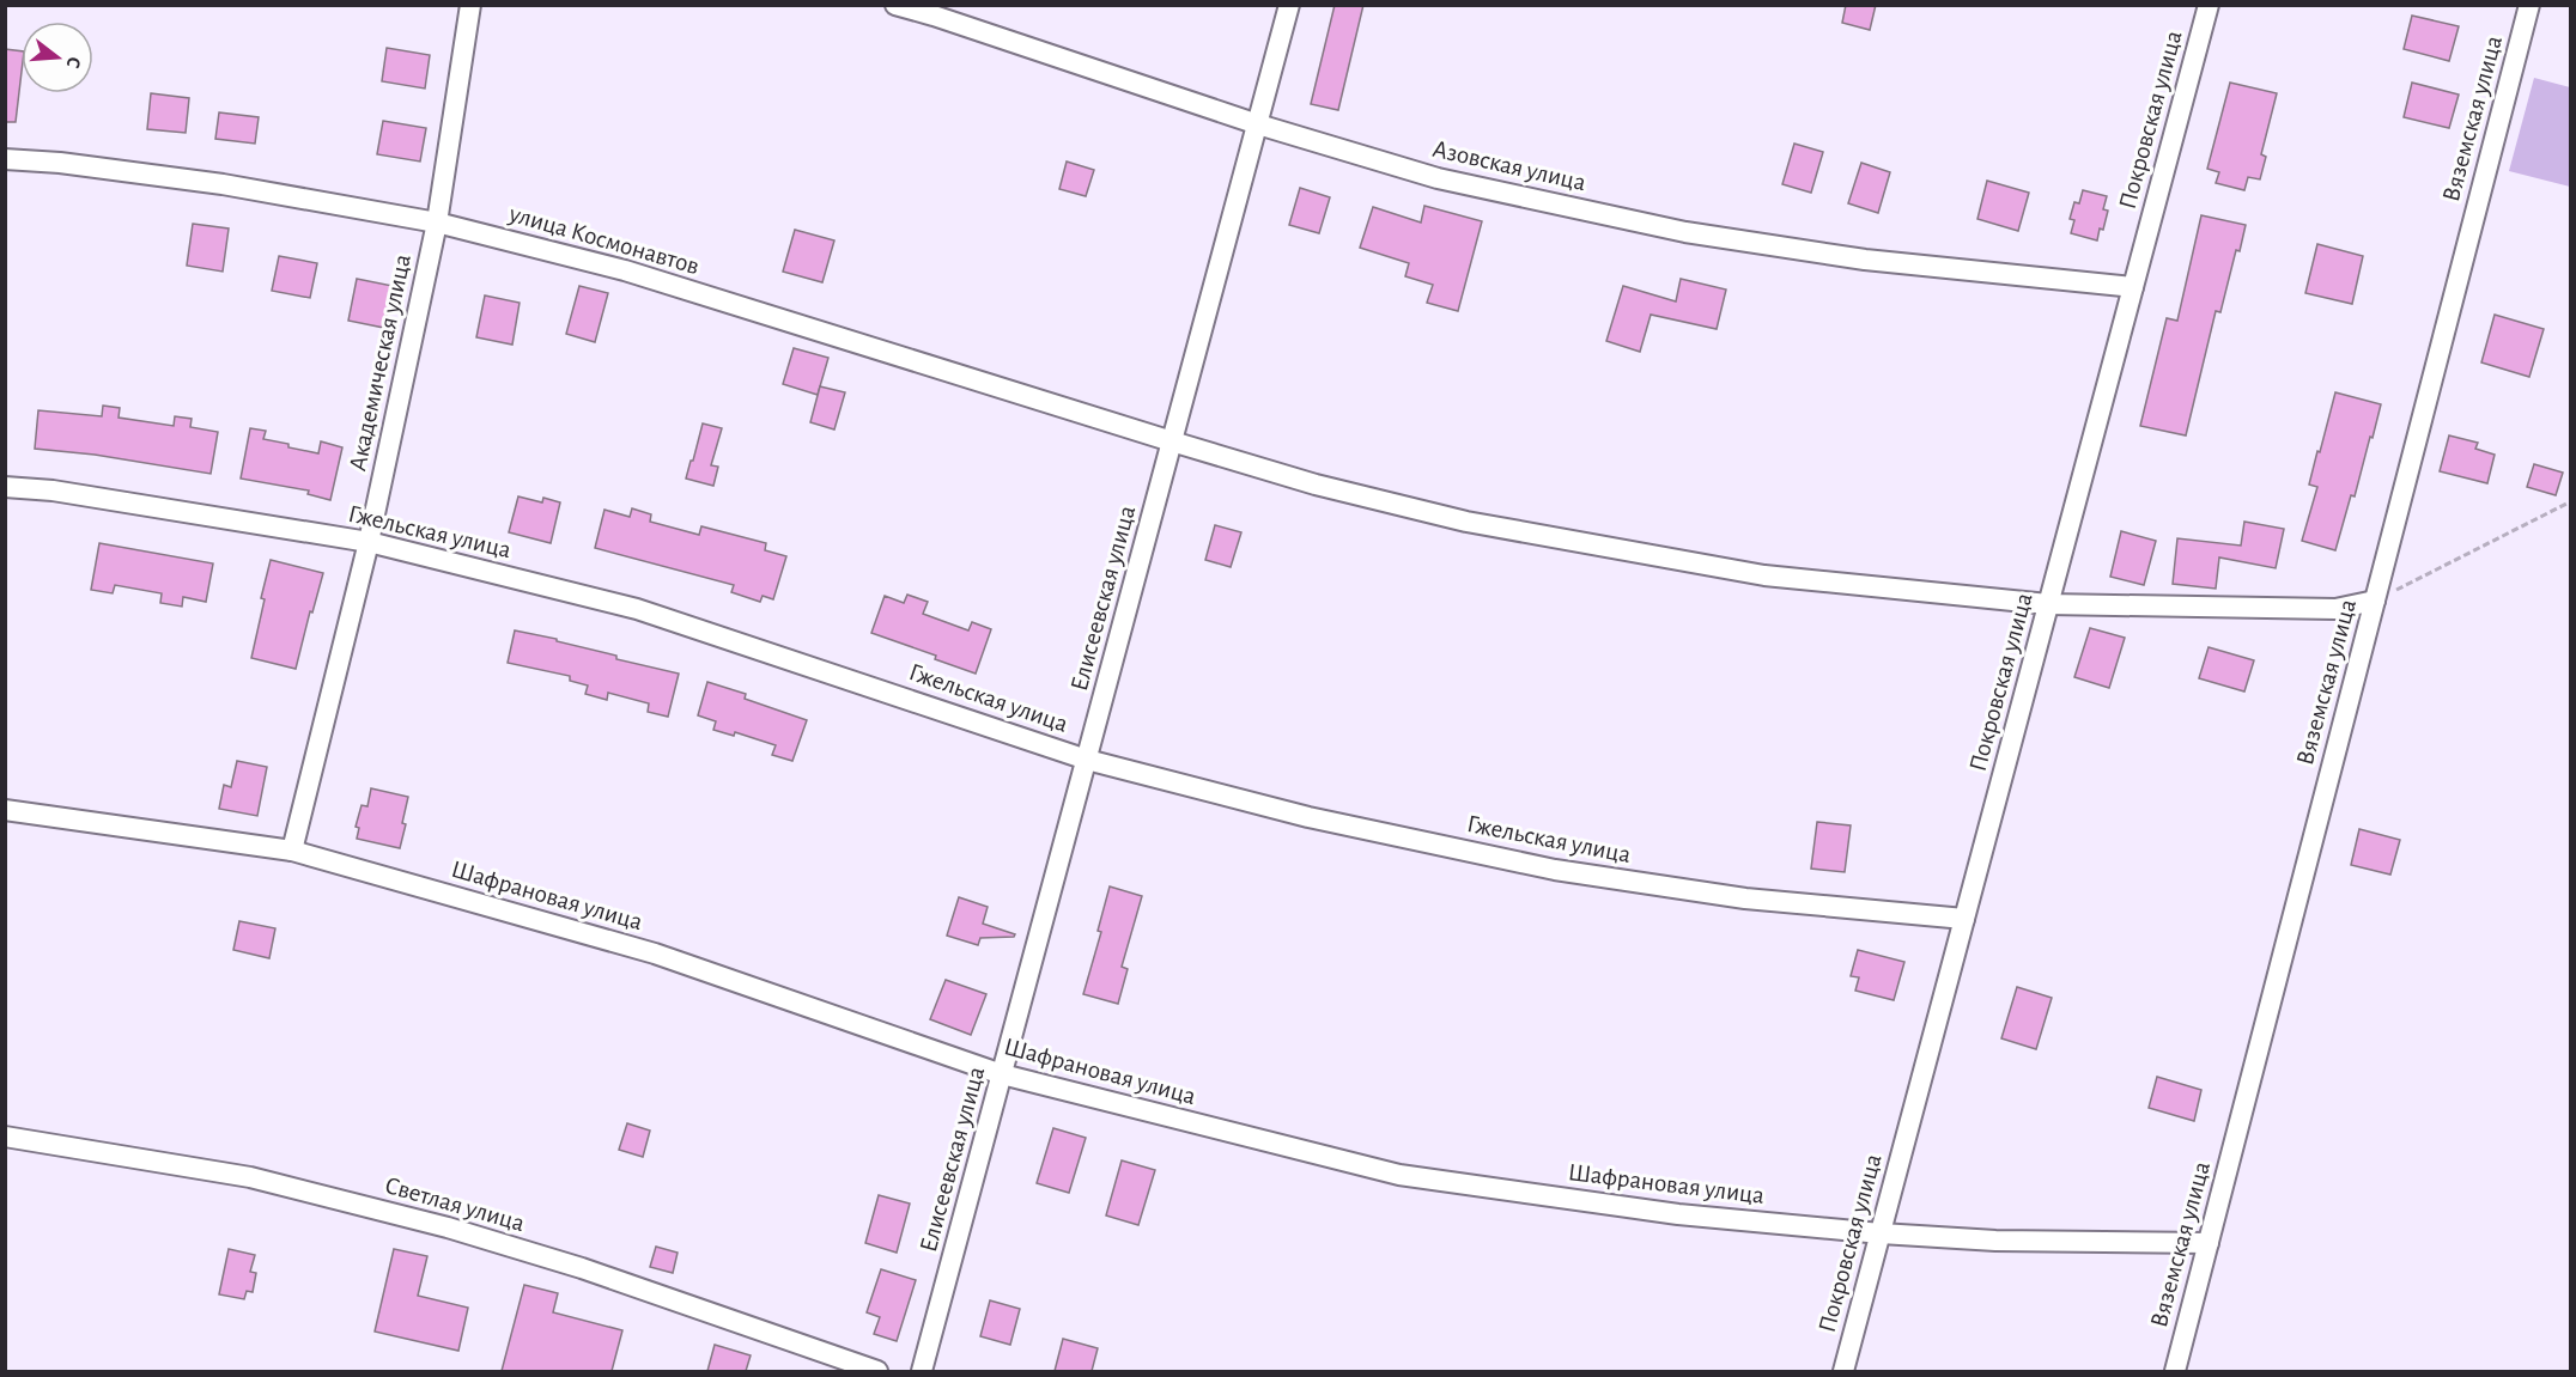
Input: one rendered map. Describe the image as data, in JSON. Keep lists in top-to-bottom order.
{
  "streets": {
    "street": [
      "Вяземская улица",
      "Покровская улица",
      "Азовская улица",
      "улица Космонавтов",
      "Академическая улица",
      "Гжельская улица",
      "Елисеевская улица",
      "Шафрановая улица",
      "Светлая улица"
    ]
  },
  "crossings": [
    ["Вяземская улица", "улица Космонавтов"],
    ["Вяземская улица", "Шафрановая улица"],
    ["Покровская улица", "Азовская улица"],
    ["Покровская улица", "улица Космонавтов"],
    ["Покровская улица", "Гжельская улица"],
    ["Покровская улица", "Шафрановая улица"],
    ["Азовская улица", "Елисеевская улица"],
    ["улица Космонавтов", "Академическая улица"],
    ["улица Космонавтов", "Елисеевская улица"],
    ["Академическая улица", "Гжельская улица"],
    ["Академическая улица", "Шафрановая улица"],
    ["Гжельская улица", "Елисеевская улица"],
    ["Елисеевская улица", "Шафрановая улица"]
  ],
  "north": "right"
}
